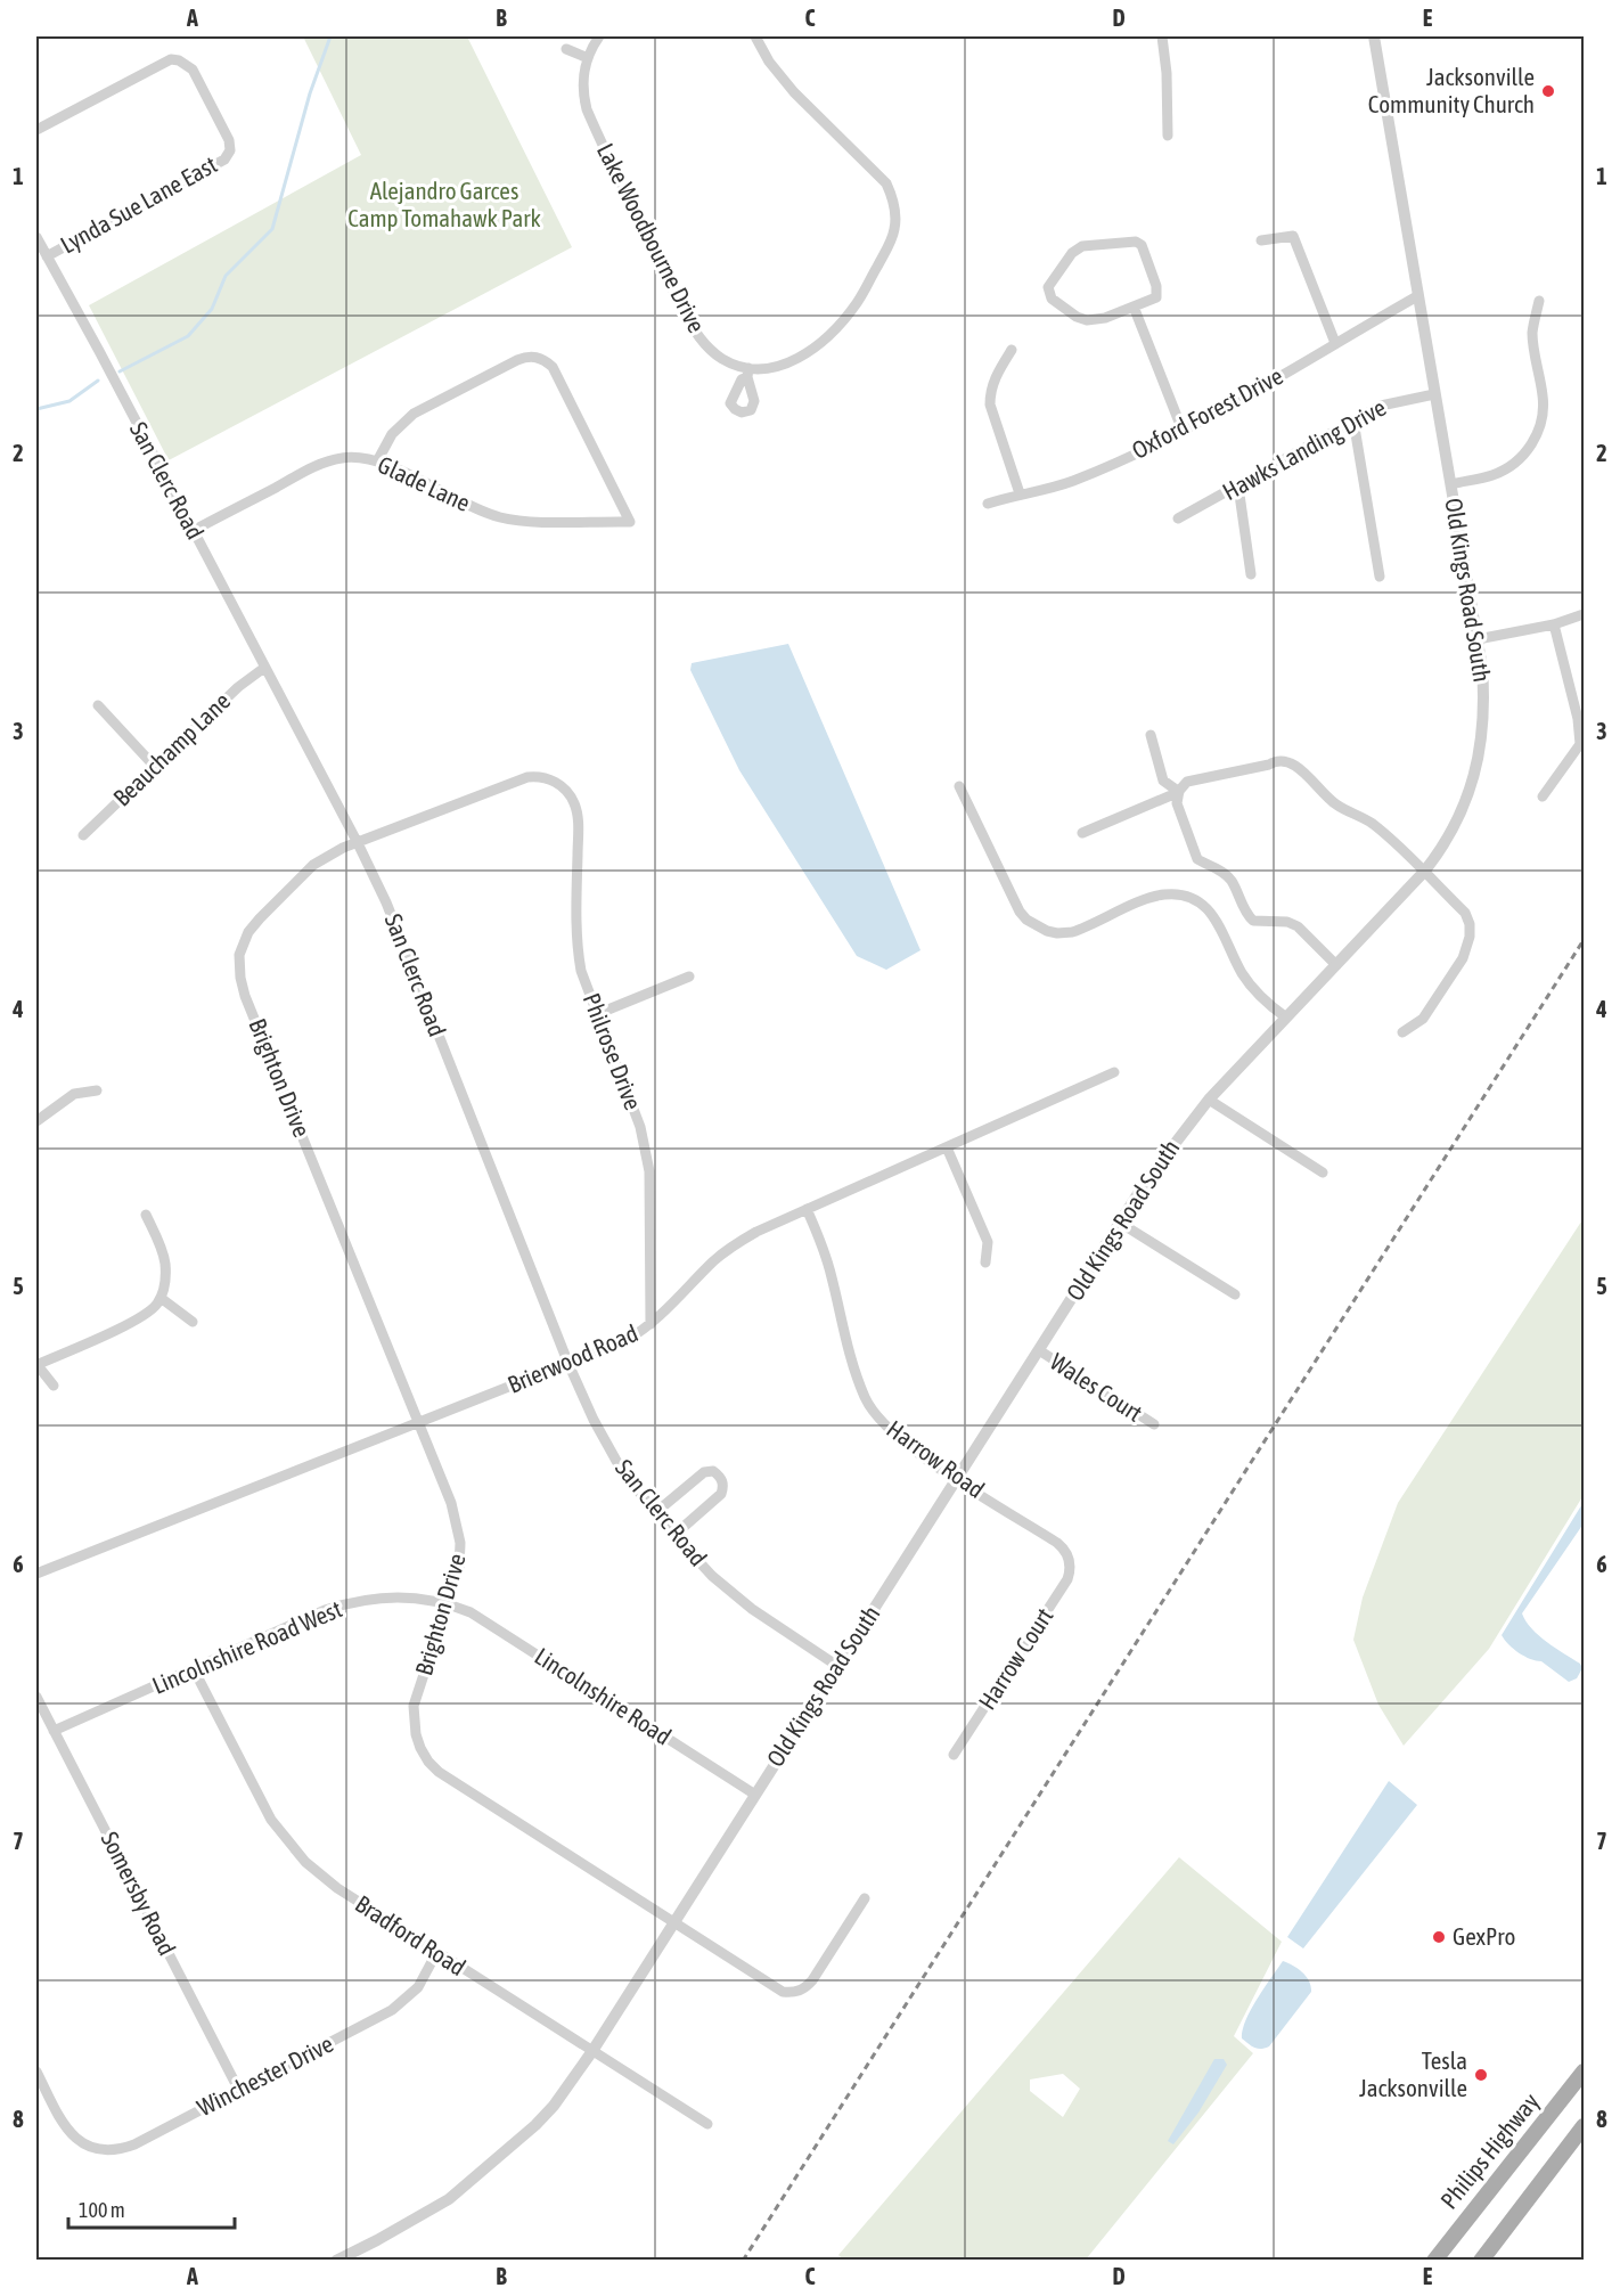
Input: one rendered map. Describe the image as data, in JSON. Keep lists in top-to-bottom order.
{
  "streets": {
    "main road": ["Philips Highway"],
    "street": [
      "Lynda Sue Lane East",
      "Lake Woodbourne Drive",
      "Oxford Forest Drive",
      "Hawks Landing Drive",
      "San Clerc Road",
      "Glade Lane",
      "Old Kings Road South",
      "Beauchamp Lane",
      "Philrose Drive",
      "Brighton Drive",
      "Brierwood Road",
      "Wales Court",
      "Harrow Road",
      "Lincolnshire Road West",
      "Harrow Court",
      "Lincolnshire Road",
      "Somersby Road",
      "Bradford Road",
      "Winchester Drive"
    ]
  },
  "crossings": [
    ["Lynda Sue Lane East", "San Clerc Road"],
    ["Oxford Forest Drive", "Old Kings Road South"],
    ["Hawks Landing Drive", "Old Kings Road South"],
    ["San Clerc Road", "Glade Lane"],
    ["San Clerc Road", "Old Kings Road South"],
    ["San Clerc Road", "Beauchamp Lane"],
    ["San Clerc Road", "Brighton Drive"],
    ["San Clerc Road", "Brierwood Road"],
    ["Old Kings Road South", "Brighton Drive"],
    ["Old Kings Road South", "Wales Court"],
    ["Old Kings Road South", "Harrow Road"],
    ["Old Kings Road South", "Lincolnshire Road"],
    ["Old Kings Road South", "Bradford Road"],
    ["Philrose Drive", "Brighton Drive"],
    ["Philrose Drive", "Brierwood Road"],
    ["Brighton Drive", "Brierwood Road"],
    ["Brighton Drive", "Lincolnshire Road West"],
    ["Brighton Drive", "Lincolnshire Road"],
    ["Brierwood Road", "Harrow Road"],
    ["Harrow Road", "Harrow Court"],
    ["Lincolnshire Road West", "Lincolnshire Road"],
    ["Lincolnshire Road West", "Somersby Road"],
    ["Lincolnshire Road West", "Bradford Road"],
    ["Somersby Road", "Winchester Drive"],
    ["Bradford Road", "Winchester Drive"]
  ],
  "parks": ["Alejandro Garces Camp Tomahawk Park"],
  "places": ["Jacksonville Community Church", "GexPro", "Tesla Jacksonville"],
  "scale_bar": "100 m",
  "grid": {
    "columns": [
      "A",
      "B",
      "C",
      "D",
      "E"
    ],
    "rows": [
      "1",
      "2",
      "3",
      "4",
      "5",
      "6",
      "7",
      "8"
    ]
  }
}
